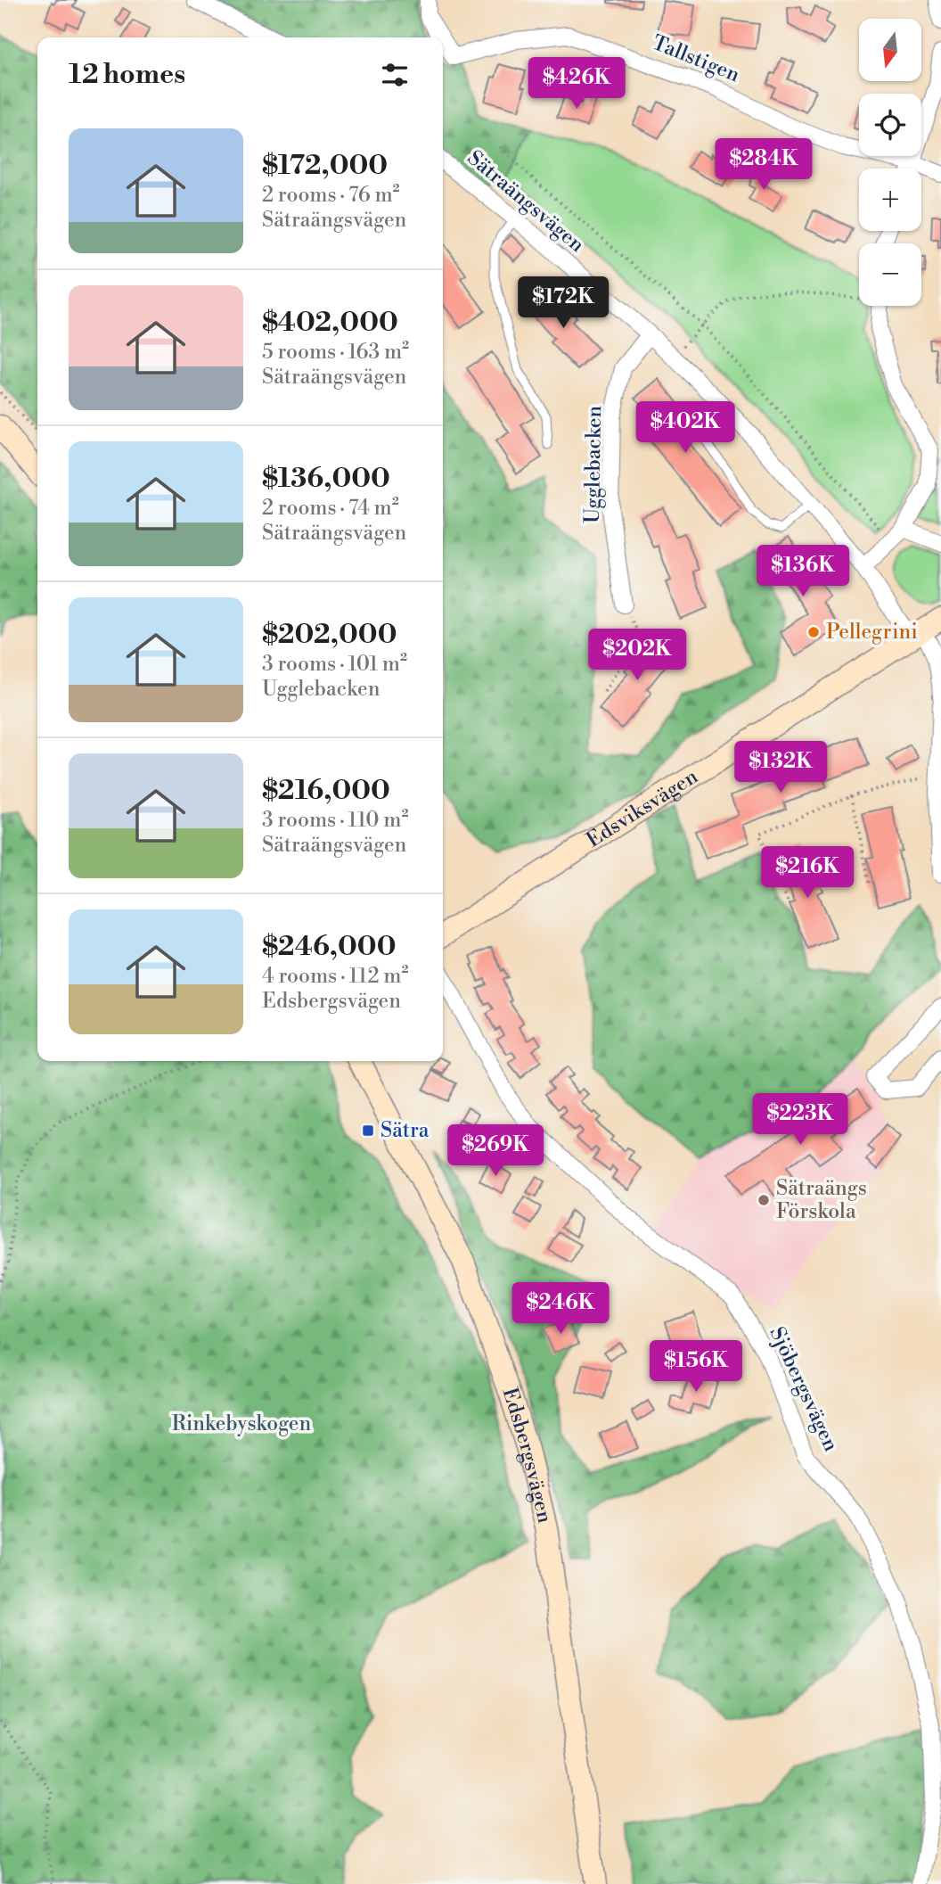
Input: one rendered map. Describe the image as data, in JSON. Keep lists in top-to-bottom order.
{
  "streets": {
    "main road": ["Edsviksvägen", "Edsbergsvägen"],
    "street": [
      "Tallstigen",
      "Sätraängsvägen",
      "Ugglebacken",
      "Sjöbergsvägen"
    ]
  },
  "crossings": [
    ["Sätraängsvägen", "Ugglebacken"],
    ["Sätraängsvägen", "Edsviksvägen"]
  ],
  "parks": ["Rinkebyskogen"],
  "places": {
    "other": ["Pellegrini", "Sätraängs Förskola"],
    "transit": ["Sätra"]
  },
  "north": "bottom",
  "page": {
    "map_buttons": ["+", "−"],
    "heading": "12 homes",
    "price": [
      "$426K",
      "$284K",
      "$172K",
      "$402K",
      "$136K",
      "$202K",
      "$132K",
      "$216K",
      "$223K",
      "$269K",
      "$246K",
      "$156K"
    ],
    "list": [
      {
        "name": "$172,000",
        "note": "2 rooms · 76 m² · Sätraängsvägen"
      },
      {
        "name": "$402,000",
        "note": "5 rooms · 163 m² · Sätraängsvägen"
      },
      {
        "name": "$136,000",
        "note": "2 rooms · 74 m² · Sätraängsvägen"
      },
      {
        "name": "$202,000",
        "note": "3 rooms · 101 m² · Ugglebacken"
      },
      {
        "name": "$216,000",
        "note": "3 rooms · 110 m² · Sätraängsvägen"
      },
      {
        "name": "$246,000",
        "note": "4 rooms · 112 m² · Edsbergsvägen"
      }
    ]
  }
}
